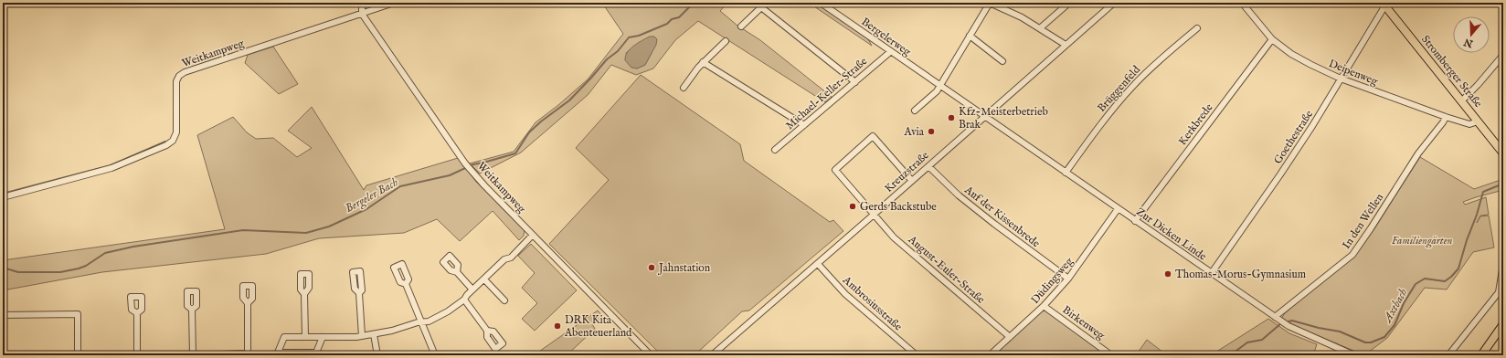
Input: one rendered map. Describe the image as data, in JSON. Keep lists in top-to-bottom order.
{
  "streets": {
    "main road": ["Stromberger Straße"],
    "street": [
      "Bergelerweg",
      "Weitkampweg",
      "Deipenweg",
      "Brüggenfeld",
      "Michael-Keller-Straße",
      "Kerkbrede",
      "Goethestraße",
      "Kreuzstraße",
      "Auf der Kissenbrede",
      "In den Wellen",
      "Zur Dicken Linde",
      "August-Euler-Straße",
      "Düdingsweg",
      "Ambrosiusstraße",
      "Birkenweg"
    ]
  },
  "crossings": [
    ["Bergelerweg", "Michael-Keller-Straße"],
    ["Bergelerweg", "Kreuzstraße"],
    ["Bergelerweg", "Zur Dicken Linde"],
    ["Stromberger Straße", "Deipenweg"],
    ["Stromberger Straße", "Goethestraße"],
    ["Deipenweg", "Kerkbrede"],
    ["Deipenweg", "Goethestraße"],
    ["Deipenweg", "In den Wellen"],
    ["Brüggenfeld", "Zur Dicken Linde"],
    ["Kerkbrede", "Zur Dicken Linde"],
    ["Goethestraße", "Zur Dicken Linde"],
    ["Kreuzstraße", "Auf der Kissenbrede"],
    ["Kreuzstraße", "Zur Dicken Linde"],
    ["Kreuzstraße", "August-Euler-Straße"],
    ["Kreuzstraße", "Ambrosiusstraße"],
    ["Auf der Kissenbrede", "Düdingsweg"],
    ["In den Wellen", "Zur Dicken Linde"],
    ["Zur Dicken Linde", "Düdingsweg"],
    ["August-Euler-Straße", "Düdingsweg"],
    ["Düdingsweg", "Birkenweg"]
  ],
  "water": ["Bergeler Bach", "Axtbach"],
  "parks": ["Familiengärten"],
  "places": [
    "Kfz-Meisterbetrieb Brak",
    "Avia",
    "Gerds Backstube",
    "Jahnstation",
    "Thomas-Morus-Gymnasium",
    "DRK Kita Abenteuerland"
  ],
  "north": "bottom"
}
